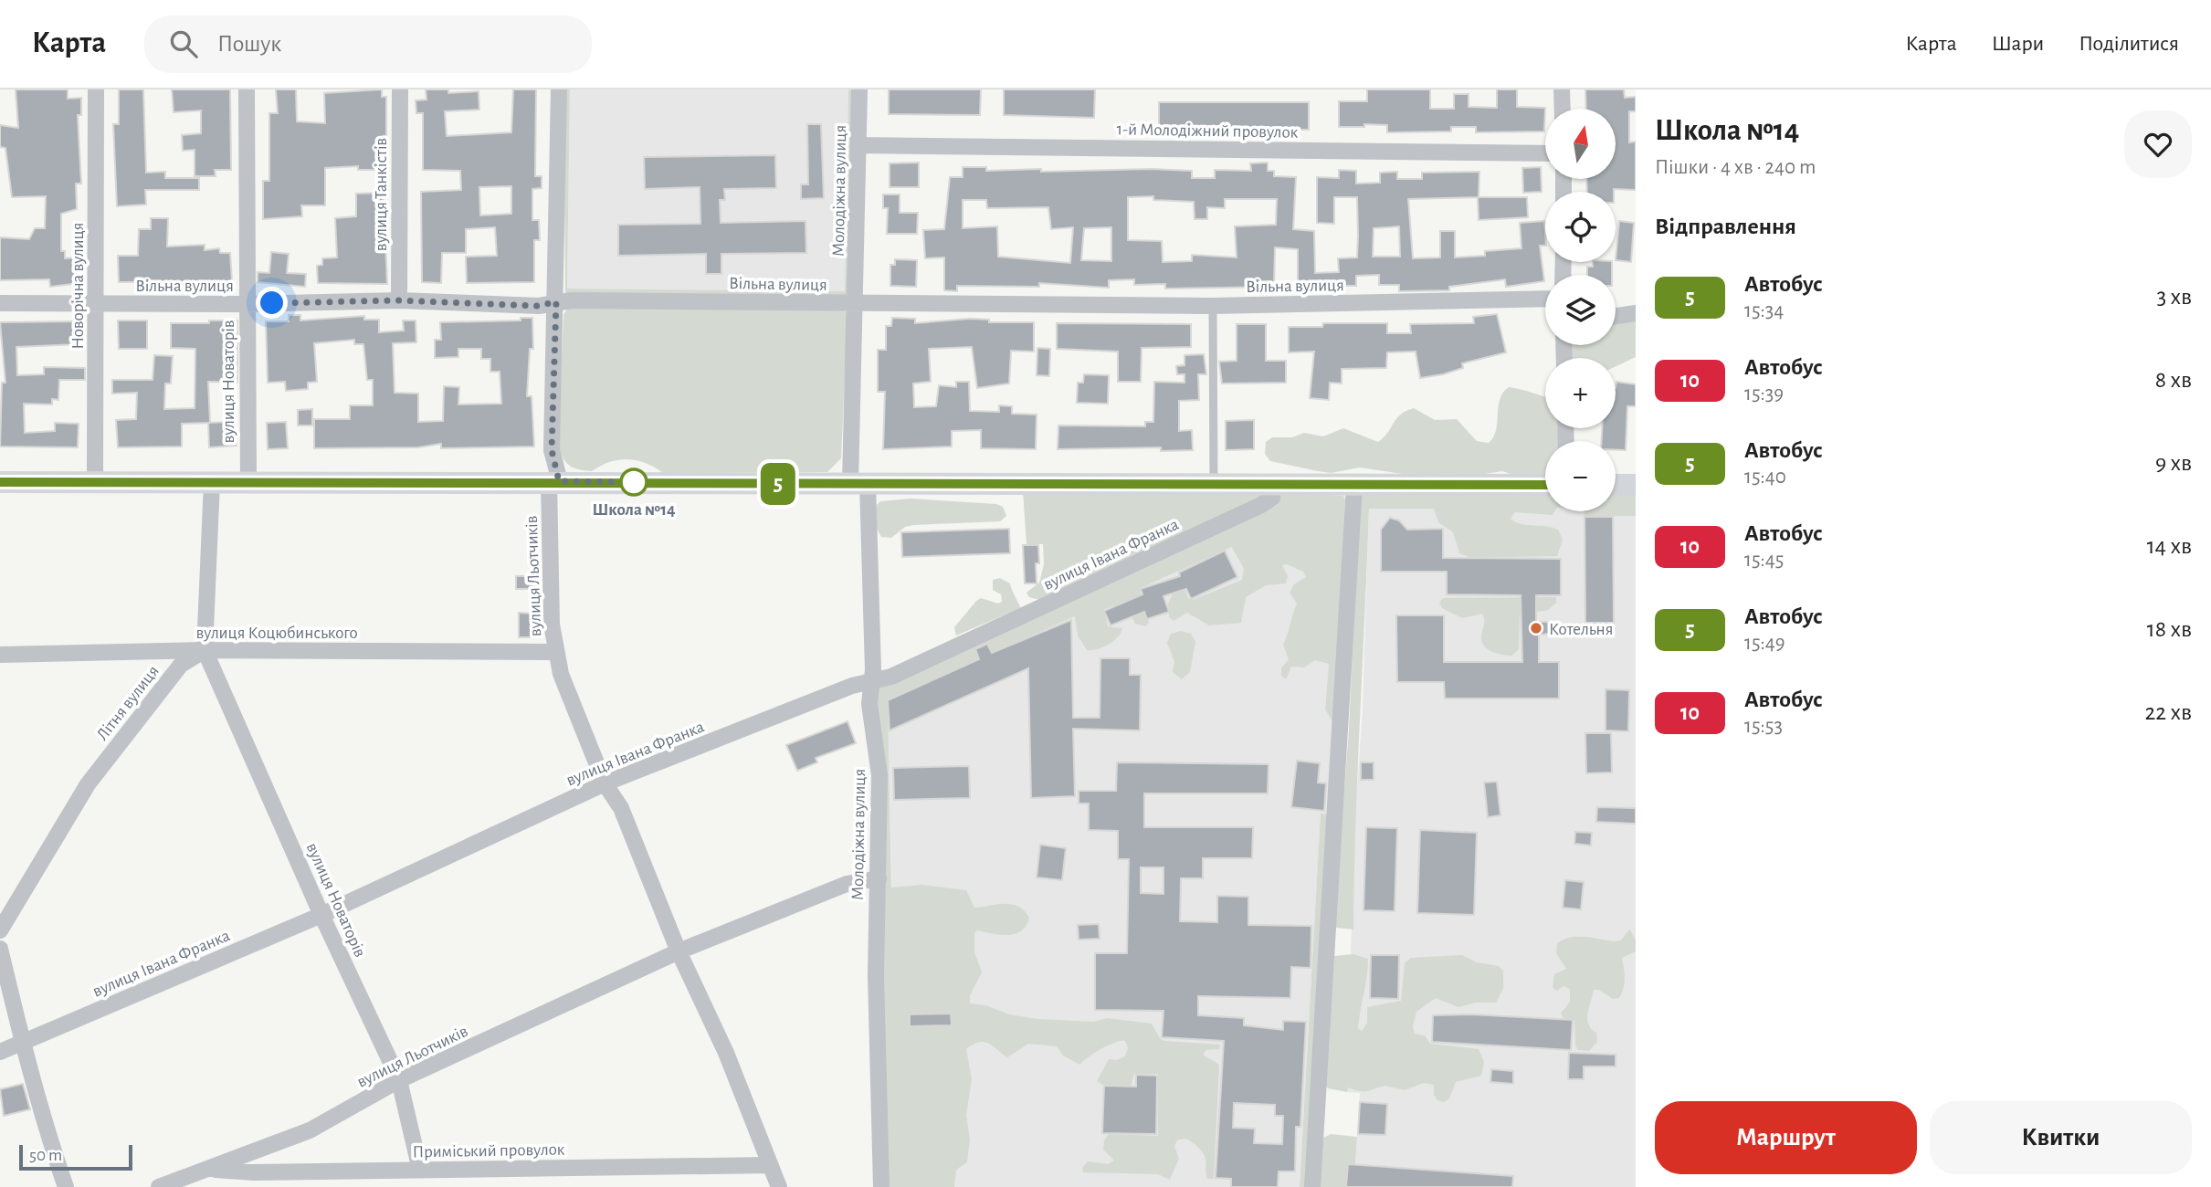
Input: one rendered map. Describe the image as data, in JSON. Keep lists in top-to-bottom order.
{
  "streets": {
    "street": [
      "1-й Молодіжний провулок",
      "Молодіжна вулиця",
      "вулиця Танкістів",
      "Вільна вулиця",
      "Новорічна вулиця",
      "вулиця Новаторів",
      "вулиця Івана Франка",
      "вулиця Льотчиків",
      "вулиця Коцюбинського",
      "Літня вулиця",
      "Приміський провулок"
    ]
  },
  "crossings": [
    ["1-й Молодіжний провулок", "Молодіжна вулиця"],
    ["Молодіжна вулиця", "Вільна вулиця"],
    ["Молодіжна вулиця", "вулиця Івана Франка"],
    ["Молодіжна вулиця", "вулиця Льотчиків"],
    ["вулиця Танкістів", "Вільна вулиця"],
    ["Вільна вулиця", "Новорічна вулиця"],
    ["Вільна вулиця", "вулиця Новаторів"],
    ["Вільна вулиця", "вулиця Льотчиків"],
    ["вулиця Новаторів", "вулиця Івана Франка"],
    ["вулиця Новаторів", "вулиця Льотчиків"],
    ["вулиця Новаторів", "вулиця Коцюбинського"],
    ["вулиця Новаторів", "Літня вулиця"],
    ["вулиця Новаторів", "Приміський провулок"],
    ["вулиця Івана Франка", "вулиця Льотчиків"],
    ["вулиця Льотчиків", "вулиця Коцюбинського"],
    ["вулиця Льотчиків", "Приміський провулок"],
    ["вулиця Коцюбинського", "Літня вулиця"]
  ],
  "places": ["Школа №14", "Котельня"],
  "lines": ["bus line 5"],
  "scale_bar": "50 m",
  "north": "top",
  "page": {
    "header": "Карта",
    "search": "Пошук",
    "nav": ["Карта", "Шари", "Поділитися"],
    "on_map": "5",
    "heading": [
      ["Школа №14", "Пішки · 4 хв · 240 m"],
      "Відправлення"
    ],
    "map_buttons": ["+", "−"],
    "list": [
      {
        "mark": "5",
        "name": "Автобус",
        "note": "15:34",
        "value": "3 хв"
      },
      {
        "mark": "10",
        "name": "Автобус",
        "note": "15:39",
        "value": "8 хв"
      },
      {
        "mark": "5",
        "name": "Автобус",
        "note": "15:40",
        "value": "9 хв"
      },
      {
        "mark": "10",
        "name": "Автобус",
        "note": "15:45",
        "value": "14 хв"
      },
      {
        "mark": "5",
        "name": "Автобус",
        "note": "15:49",
        "value": "18 хв"
      },
      {
        "mark": "10",
        "name": "Автобус",
        "note": "15:53",
        "value": "22 хв"
      }
    ],
    "buttons": ["Маршрут", "Квитки"],
    "scale": "50 m"
  }
}
